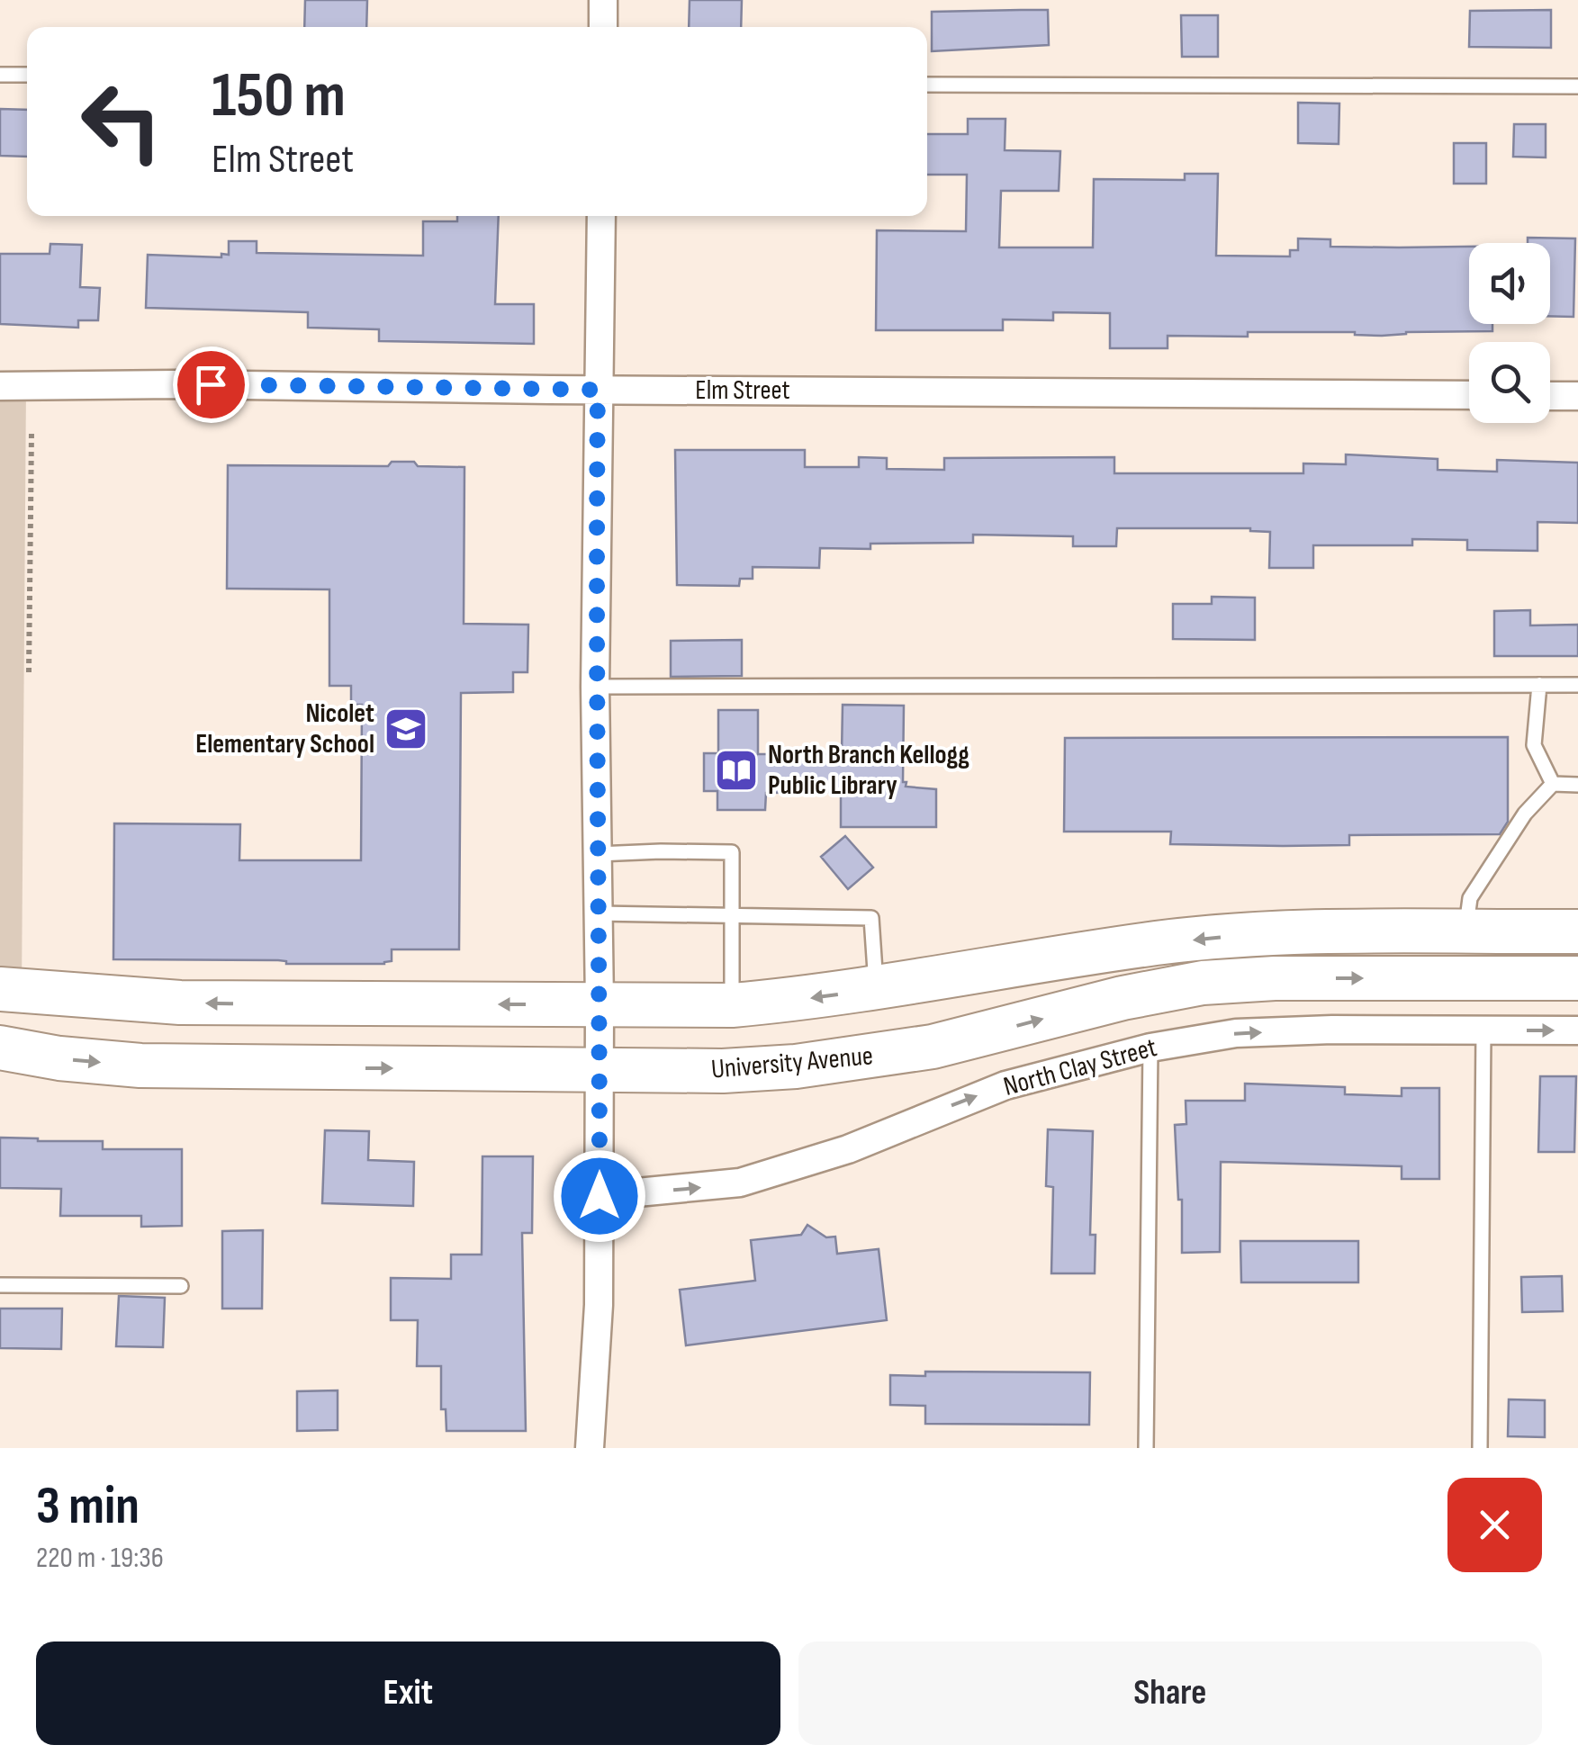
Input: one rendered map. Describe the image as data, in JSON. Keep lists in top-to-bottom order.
{
  "streets": {
    "main road": ["University Avenue"],
    "street": ["Elm Street", "North Clay Street"]
  },
  "one_way": ["North Clay Street"],
  "places": {
    "school or university": ["Nicolet Elementary School"],
    "library": ["North Branch Kellogg Public Library"]
  },
  "page": {
    "turn": ["150 m", "Elm Street"],
    "heading": ["3 min", "220 m · 19:36"],
    "buttons": ["Exit", "Share"]
  }
}
